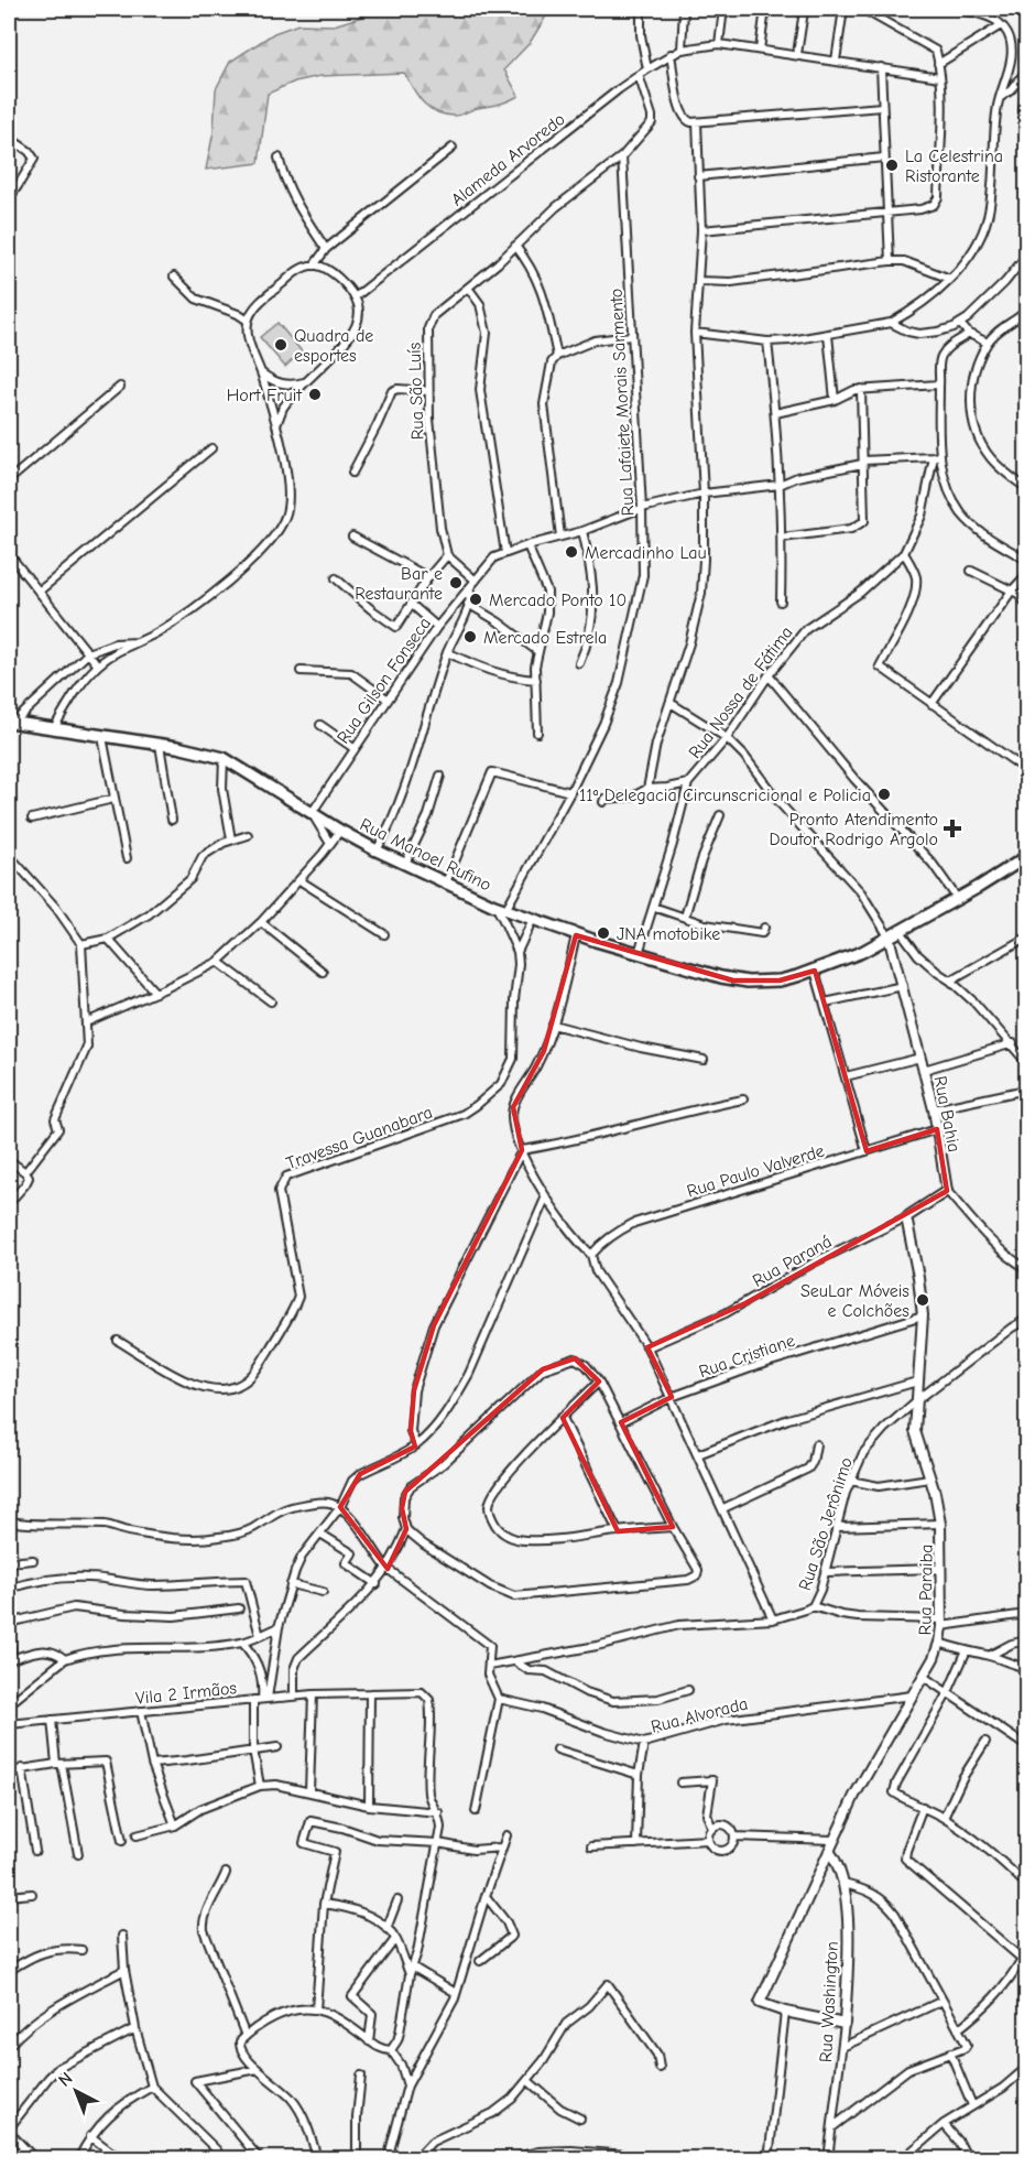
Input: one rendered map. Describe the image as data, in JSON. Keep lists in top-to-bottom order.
{
  "streets": {
    "main road": ["Rua Manoel Rufino"],
    "street": [
      "Alameda Arvoredo",
      "Rua São Luís",
      "Rua Lafaiete Morais Sarmento",
      "Rua Gilson Fonseca",
      "Rua Nossa de Fátima",
      "Rua Bahia",
      "Travessa Guanabara",
      "Rua Paulo Valverde",
      "Rua Paraná",
      "Rua Cristiane",
      "Rua São Jerônimo",
      "Rua Paraiba",
      "Vila 2 Irmãos",
      "Rua Alvorada",
      "Rua Washington"
    ]
  },
  "crossings": [
    ["Rua São Luís", "Rua Lafaiete Morais Sarmento"],
    ["Rua Lafaiete Morais Sarmento", "Rua Gilson Fonseca"],
    ["Rua Lafaiete Morais Sarmento", "Rua Manoel Rufino"],
    ["Rua Gilson Fonseca", "Rua Nossa de Fátima"],
    ["Rua Gilson Fonseca", "Rua Manoel Rufino"],
    ["Rua Nossa de Fátima", "Rua Manoel Rufino"],
    ["Rua Manoel Rufino", "Rua Bahia"],
    ["Rua Manoel Rufino", "Travessa Guanabara"],
    ["Rua Bahia", "Rua Paulo Valverde"],
    ["Rua Bahia", "Rua Paraná"],
    ["Rua Paraná", "Rua Paraiba"],
    ["Rua Cristiane", "Rua Paraiba"],
    ["Rua São Jerônimo", "Rua Paraiba"],
    ["Rua Paraiba", "Rua Alvorada"],
    ["Rua Paraiba", "Rua Washington"]
  ],
  "places": {
    "other": [
      "La Celestrina Ristorante",
      "Quadra de esportes",
      "Hort Fruit",
      "Mercadinho Lau",
      "Bar e Restaurante",
      "Mercado Ponto 10",
      "Mercado Estrela",
      "11ª Delegacia Circunscricional e Policia",
      "JNA motobike",
      "SeuLar Móveis e Colchões"
    ],
    "health": ["Pronto Atendimento Doutor Rodrigo Argolo"]
  },
  "north": "top left"
}
